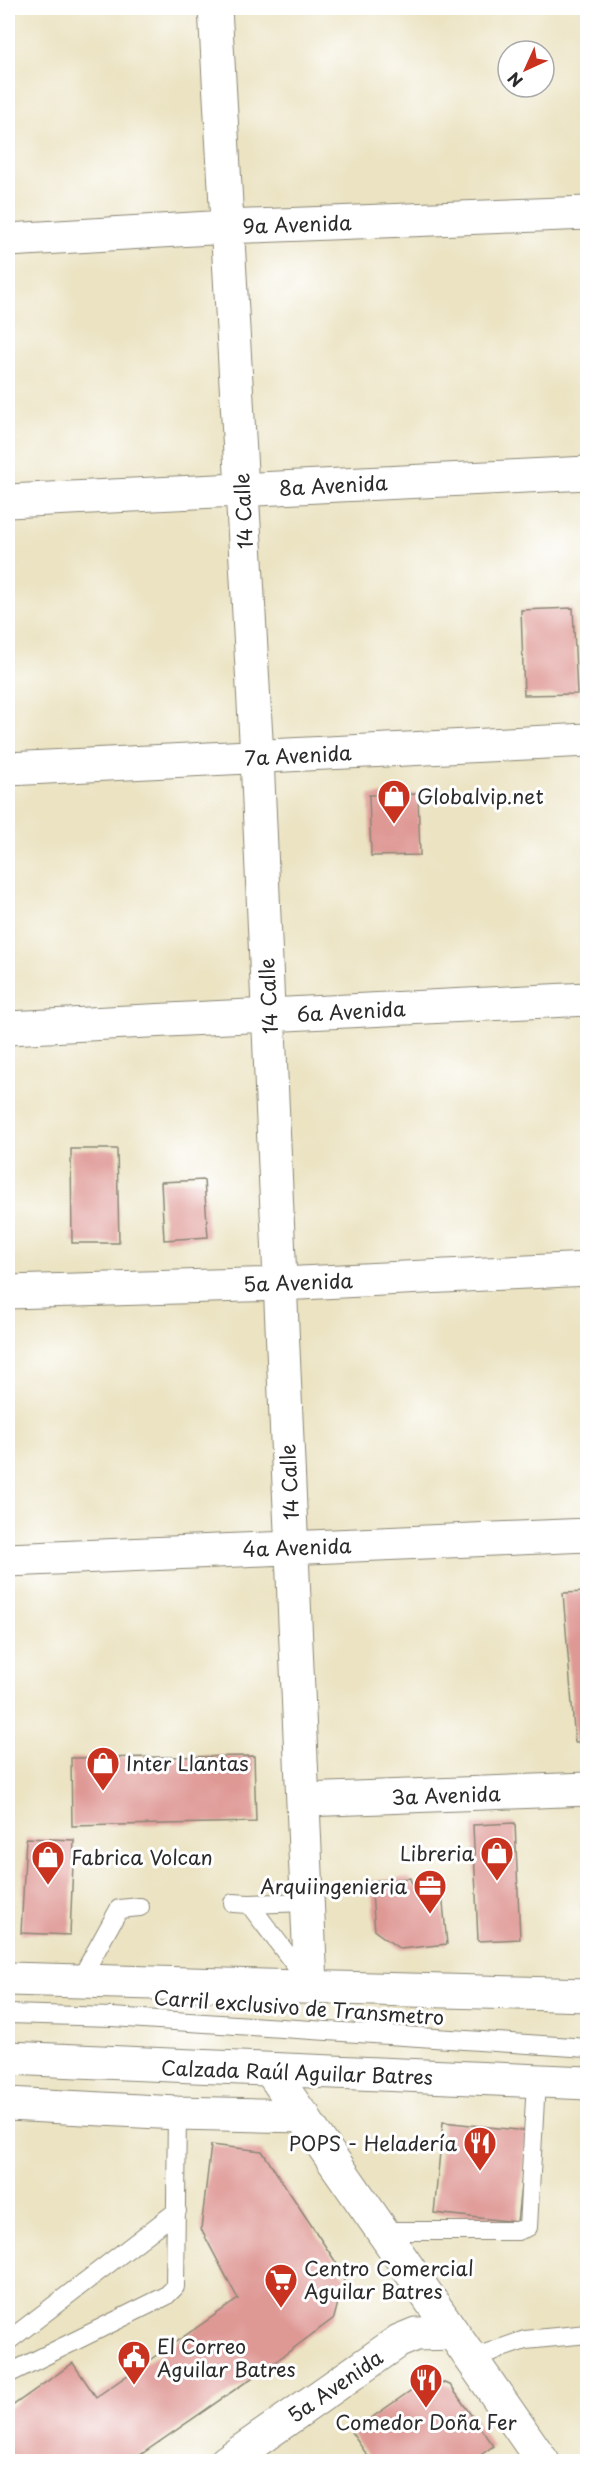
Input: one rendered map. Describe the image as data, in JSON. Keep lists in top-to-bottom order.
{
  "streets": {
    "main road": [
      "9a Avenida",
      "8a Avenida",
      "14 Calle",
      "7a Avenida",
      "6a Avenida",
      "5a Avenida",
      "4a Avenida",
      "3a Avenida",
      "Calzada Raúl Aguilar Batres"
    ],
    "lane": ["Carril exclusivo de Transmetro"]
  },
  "crossings": [
    ["9a Avenida", "14 Calle"],
    ["8a Avenida", "14 Calle"],
    ["14 Calle", "7a Avenida"],
    ["14 Calle", "6a Avenida"],
    ["14 Calle", "5a Avenida"],
    ["14 Calle", "4a Avenida"],
    ["14 Calle", "3a Avenida"]
  ],
  "places": {
    "shop": [
      "Globalvip.net",
      "Inter Llantas",
      "Libreria",
      "Fabrica Volcan"
    ],
    "office": ["Arquiingenieria"],
    "restaurant": ["POPS - Heladería", "Comedor Doña Fer"],
    "supermarket": ["Centro Comercial Aguilar Batres"],
    "public building": ["El Correo Aguilar Batres"]
  },
  "north": "bottom left"
}
